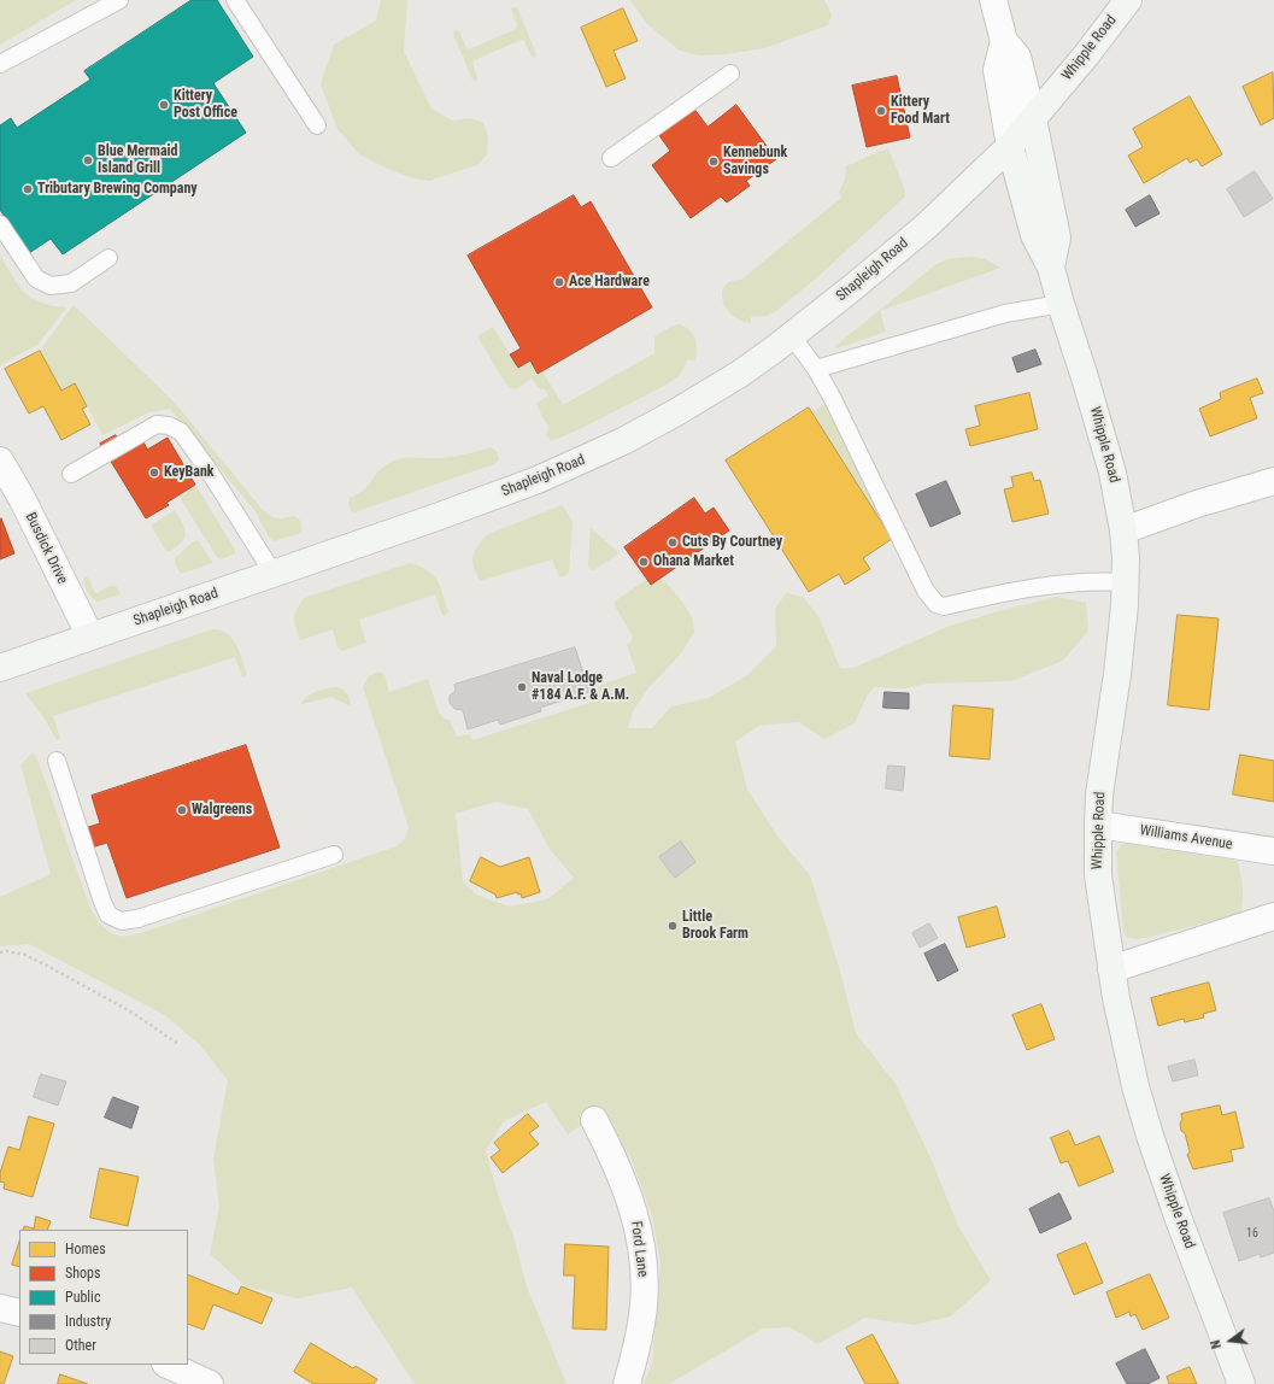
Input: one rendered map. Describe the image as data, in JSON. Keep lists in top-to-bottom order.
{
  "streets": {
    "main road": ["Whipple Road", "Shapleigh Road"],
    "street": ["Busdick Drive", "Williams Avenue", "Ford Lane"]
  },
  "crossings": [
    ["Whipple Road", "Shapleigh Road"],
    ["Whipple Road", "Williams Avenue"],
    ["Shapleigh Road", "Busdick Drive"]
  ],
  "places": [
    "Kittery Post Office",
    "Kittery Food Mart",
    "Blue Mermaid Island Grill",
    "Kennebunk Savings",
    "Tributary Brewing Company",
    "Ace Hardware",
    "KeyBank",
    "Cuts By Courtney",
    "Ohana Market",
    "Naval Lodge #184 A.F. & A.M.",
    "Walgreens",
    "Little Brook Farm"
  ],
  "house_numbers": ["16"],
  "legend": [
    "Homes",
    "Shops",
    "Public",
    "Industry",
    "Other"
  ],
  "north": "left"
}
